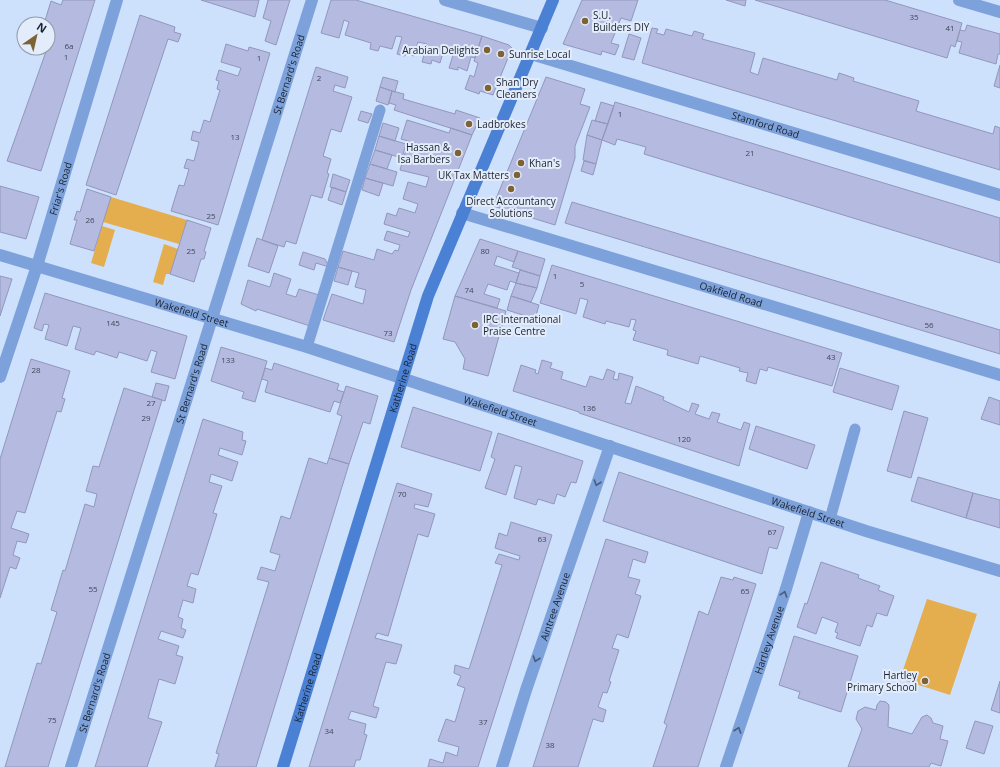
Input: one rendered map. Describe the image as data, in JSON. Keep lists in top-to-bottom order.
{
  "streets": {
    "main road": ["Katherine Road"],
    "street": [
      "St Bernard's Road",
      "Stamford Road",
      "Friar's Road",
      "Oakfield Road",
      "Wakefield Street",
      "Aintree Avenue",
      "Hartley Avenue"
    ]
  },
  "crossings": [
    ["St Bernard's Road", "Wakefield Street"],
    ["Stamford Road", "Katherine Road"],
    ["Friar's Road", "Wakefield Street"],
    ["Oakfield Road", "Katherine Road"],
    ["Wakefield Street", "Katherine Road"],
    ["Wakefield Street", "Aintree Avenue"],
    ["Wakefield Street", "Hartley Avenue"]
  ],
  "one_way": ["Aintree Avenue", "Hartley Avenue"],
  "places": [
    "S.U. Builders DIY",
    "Arabian Delights",
    "Sunrise Local",
    "Shan Dry Cleaners",
    "Ladbrokes",
    "Hassan & Isa Barbers",
    "Khan's",
    "UK Tax Matters",
    "Direct Accountancy Solutions",
    "IPC International Praise Centre",
    "Hartley Primary School"
  ],
  "house_numbers": [
    "35",
    "41",
    "6a",
    "1",
    "1",
    "2",
    "1",
    "13",
    "21",
    "25",
    "26",
    "25",
    "80",
    "1",
    "5",
    "74",
    "145",
    "56",
    "73",
    "43",
    "133",
    "28",
    "27",
    "136",
    "29",
    "120",
    "70",
    "67",
    "63",
    "55",
    "65",
    "75",
    "37",
    "34",
    "38"
  ],
  "north": "top right"
}
